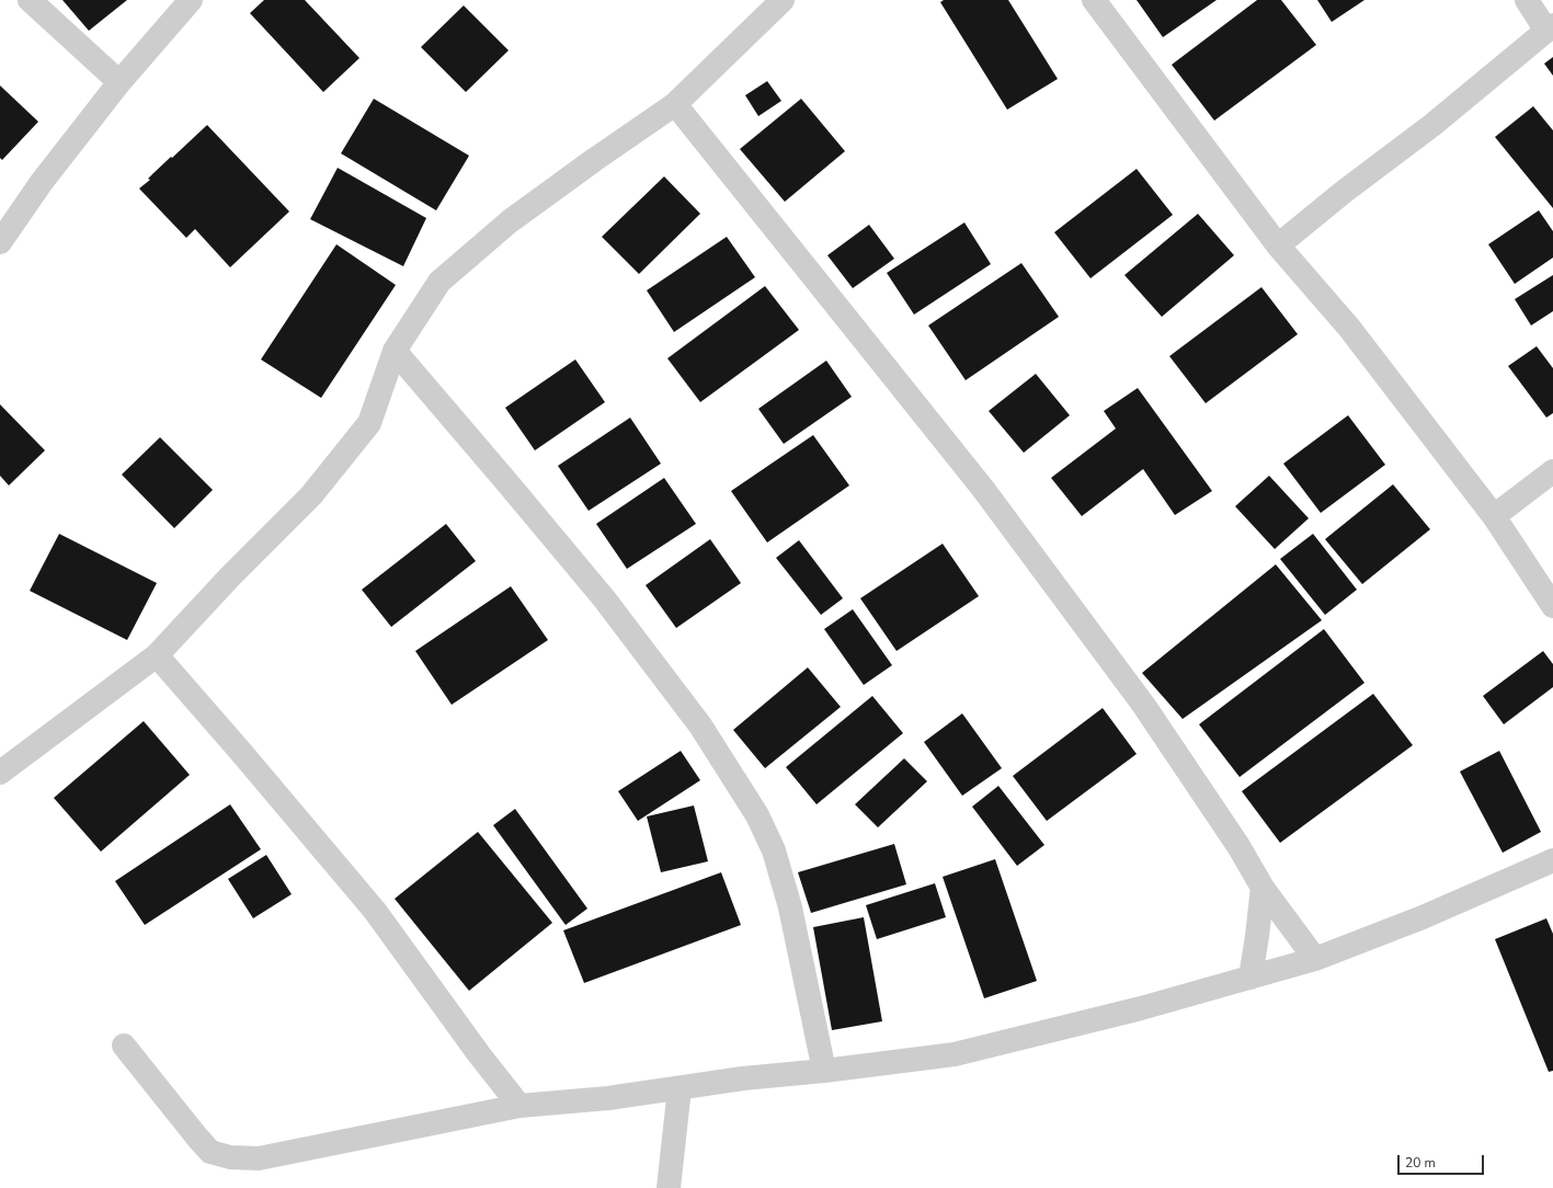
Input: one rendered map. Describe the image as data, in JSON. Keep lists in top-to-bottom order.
{
  "scale_bar": "20 m"
}
